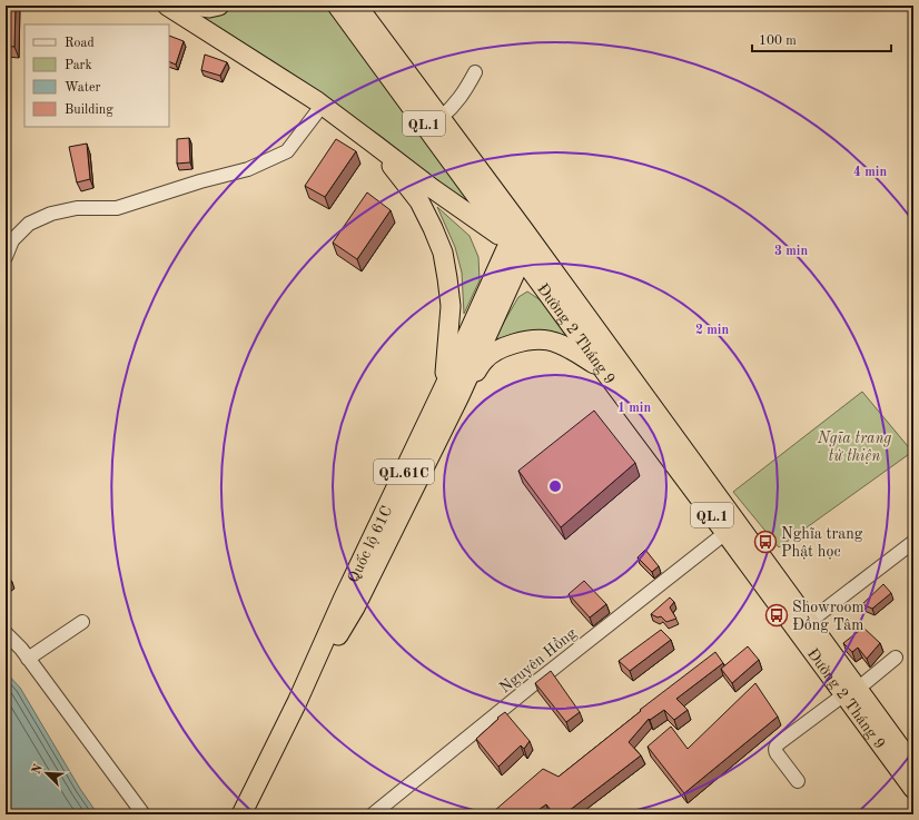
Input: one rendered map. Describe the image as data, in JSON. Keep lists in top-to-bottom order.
{
  "streets": {
    "highway": [
      "QL.1",
      "Đường 2 Tháng 9",
      "QL.61C",
      "Quốc lộ 61C"
    ],
    "street": ["Nguyên Hồng"]
  },
  "crossings": [
    ["Đường 2 Tháng 9", "Quốc lộ 61C"],
    ["Đường 2 Tháng 9", "Nguyên Hồng"]
  ],
  "parks": ["Ngĩa trang từ thiện"],
  "places": {
    "bus stop": ["Nghĩa trang Phật học", "Showroom Đồng Tâm"]
  },
  "legend": [
    "Road",
    "Park",
    "Water",
    "Building"
  ],
  "scale_bar": "100 m",
  "north": "top left",
  "rings": [
    "4 min",
    "3 min",
    "2 min",
    "1 min"
  ]
}
